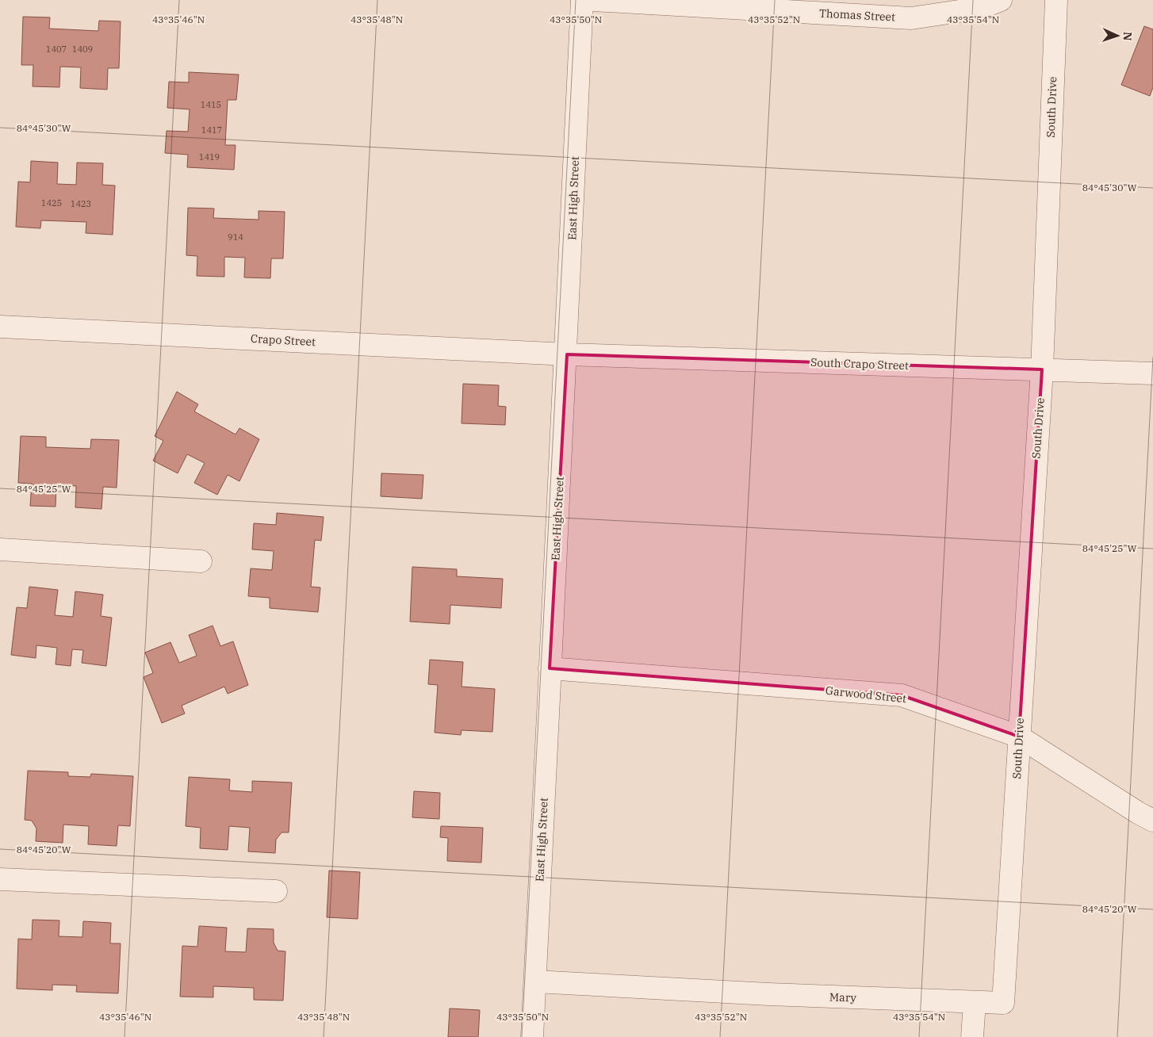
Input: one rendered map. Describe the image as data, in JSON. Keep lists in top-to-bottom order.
{
  "streets": {
    "street": [
      "Thomas Street",
      "South Drive",
      "East High Street",
      "Crapo Street",
      "South Crapo Street",
      "Garwood Street",
      "Mary"
    ]
  },
  "crossings": [
    ["South Drive", "South Crapo Street"],
    ["South Drive", "Garwood Street"],
    ["South Drive", "Mary"],
    ["East High Street", "Crapo Street"],
    ["East High Street", "South Crapo Street"],
    ["East High Street", "Garwood Street"],
    ["East High Street", "Mary"],
    ["Crapo Street", "South Crapo Street"]
  ],
  "house_numbers": [
    "1407",
    "1409",
    "1415",
    "1417",
    "1419",
    "1425",
    "1423",
    "914"
  ],
  "north": "right",
  "coordinates": [
    "43°35'46\"N",
    "43°35'48\"N",
    "43°35'50\"N",
    "43°35'52\"N",
    "43°35'54\"N",
    "84°45'30\"W",
    "84°45'25\"W",
    "84°45'20\"W"
  ]
}
